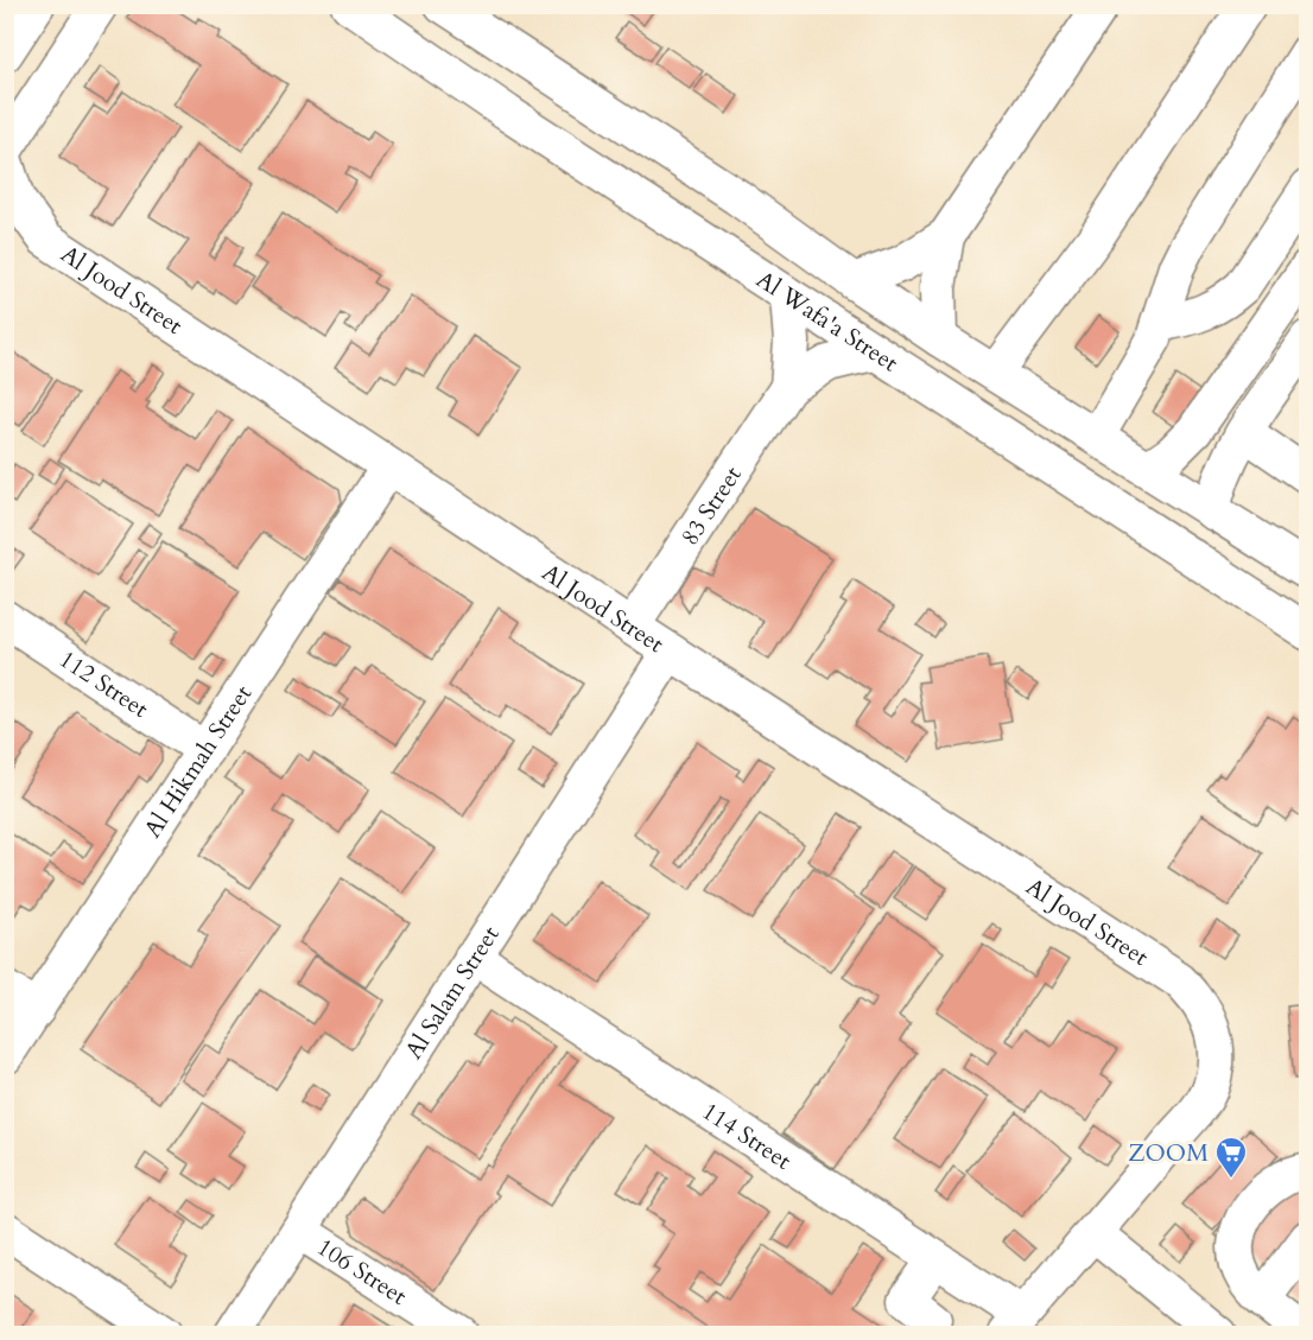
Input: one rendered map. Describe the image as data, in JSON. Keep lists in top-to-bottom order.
{
  "streets": {
    "street": [
      "Al Jood Street",
      "Al Wafa'a Street",
      "83 Street",
      "112 Street",
      "Al Hikmah Street",
      "Al Salam Street",
      "114 Street",
      "106 Street"
    ]
  },
  "crossings": [
    ["Al Jood Street", "83 Street"],
    ["Al Jood Street", "Al Hikmah Street"],
    ["Al Jood Street", "Al Salam Street"],
    ["Al Jood Street", "114 Street"],
    ["Al Wafa'a Street", "83 Street"],
    ["112 Street", "Al Hikmah Street"],
    ["Al Salam Street", "114 Street"],
    ["Al Salam Street", "106 Street"]
  ],
  "places": {
    "supermarket": ["ZOOM"]
  }
}
